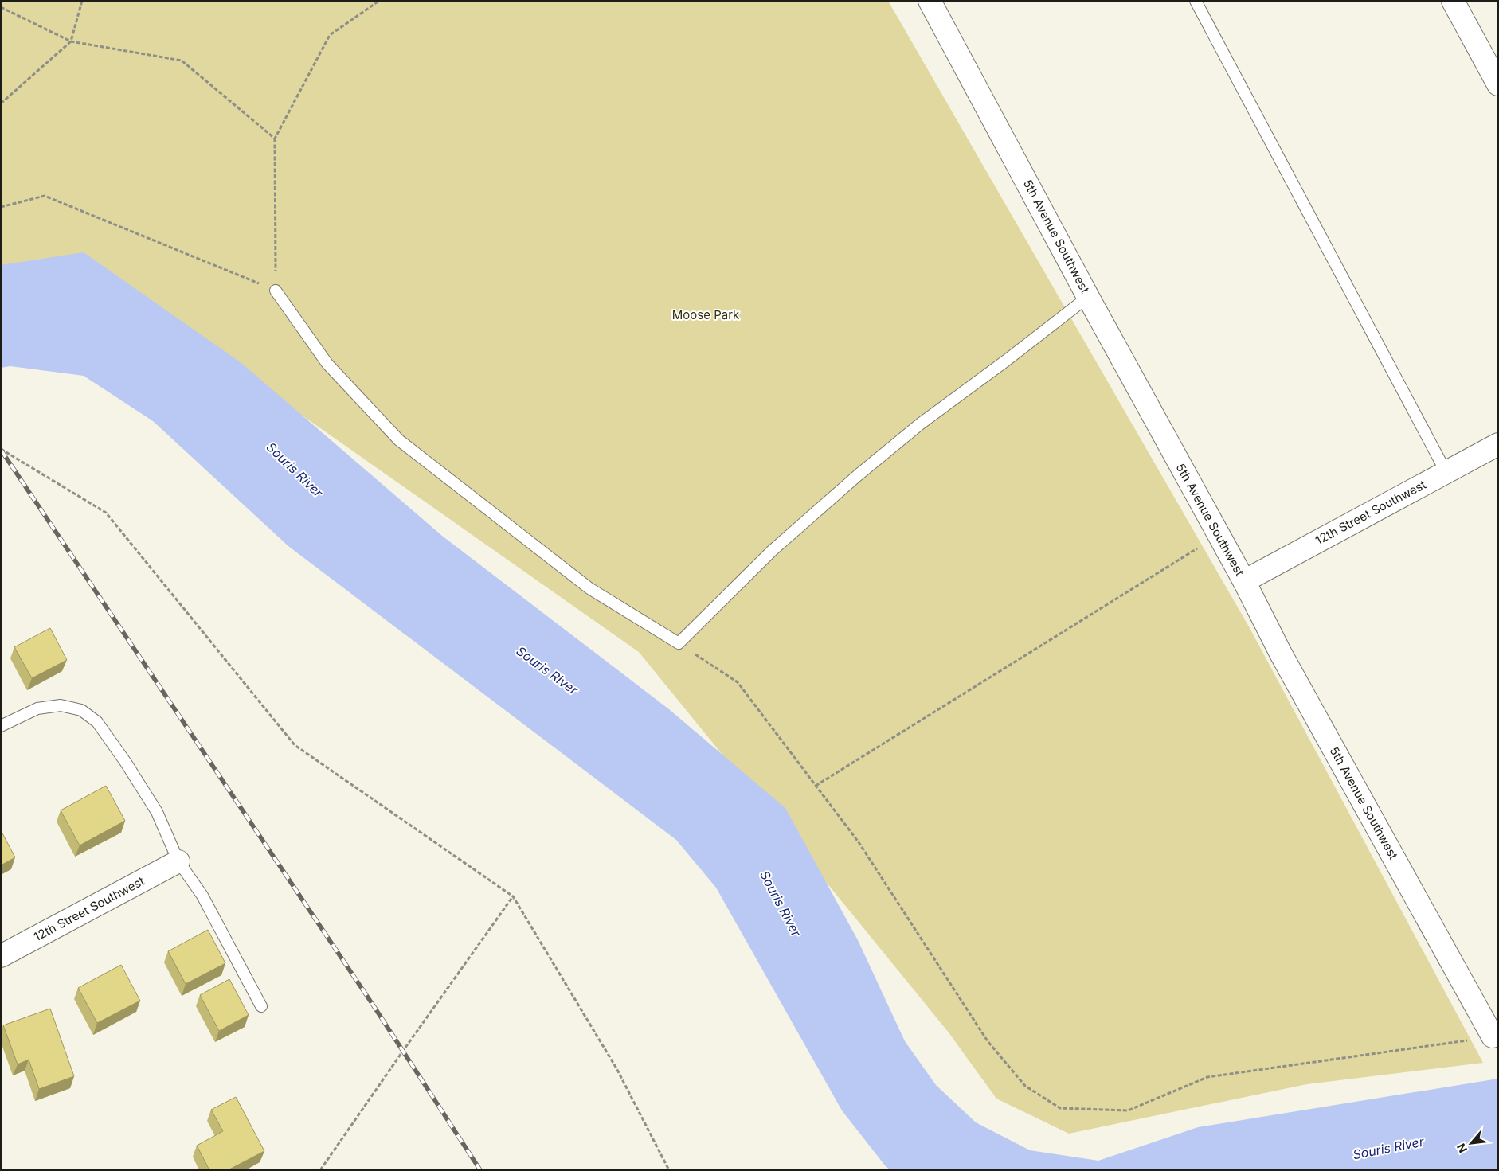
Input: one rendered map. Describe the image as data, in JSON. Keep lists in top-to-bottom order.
{
  "streets": {
    "street": ["5th Avenue Southwest", "12th Street Southwest"]
  },
  "crossings": [
    ["5th Avenue Southwest", "12th Street Southwest"]
  ],
  "water": ["Souris River"],
  "parks": ["Moose Park"],
  "north": "bottom left"
}
